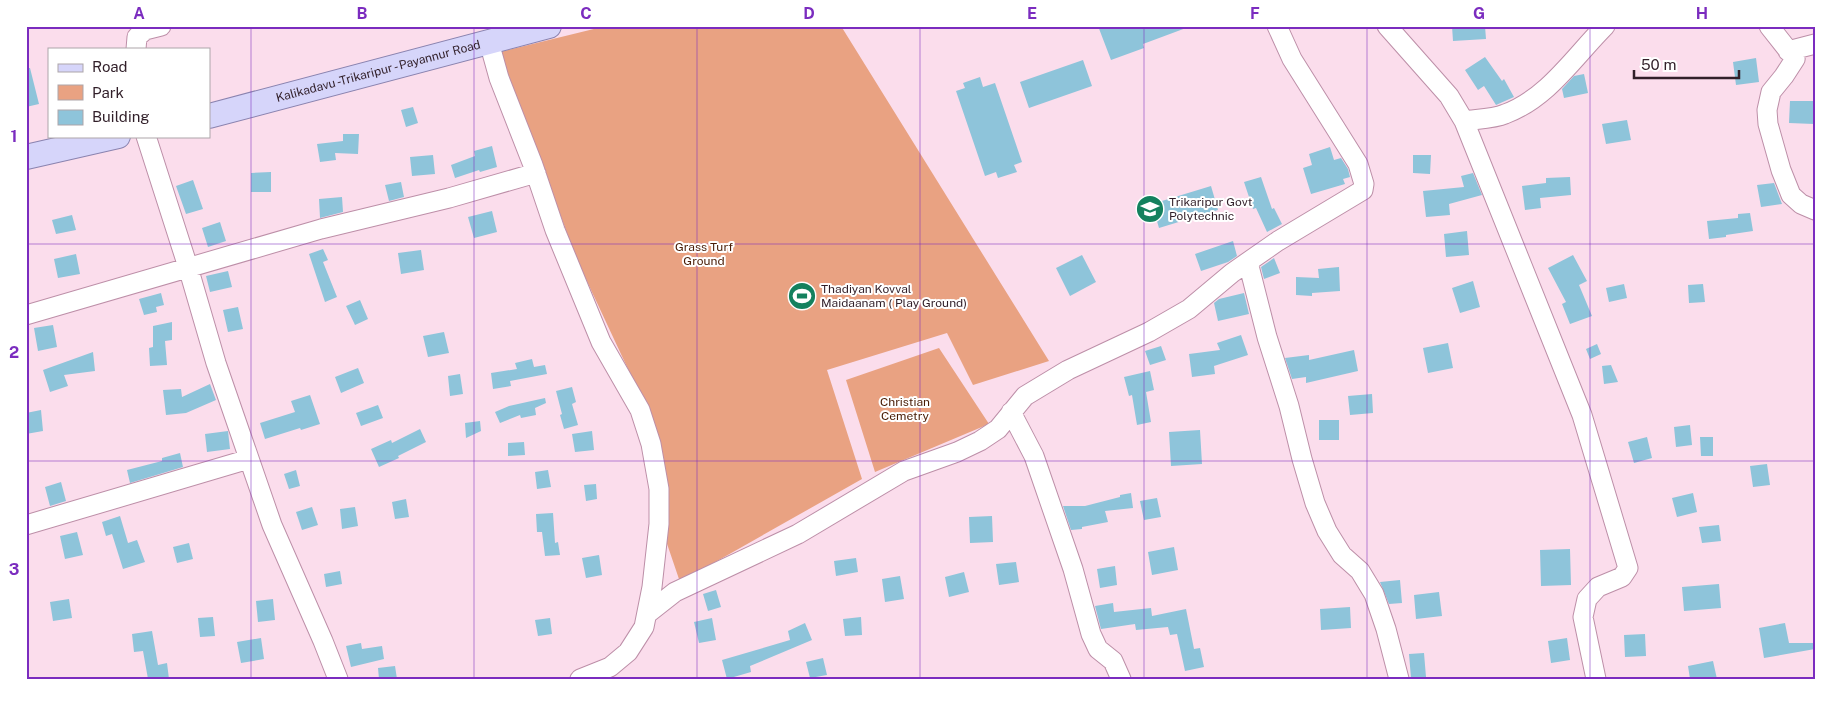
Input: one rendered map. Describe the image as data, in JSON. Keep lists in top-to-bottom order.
{
  "streets": {
    "main road": ["Kalikadavu -Trikaripur - Payannur Road"]
  },
  "parks": ["Grass Turf Ground", "Christian Cemetry"],
  "places": {
    "school or university": ["Trikaripur Govt Polytechnic"],
    "sports": ["Thadiyan Kovval Maidaanam ( Play Ground)"]
  },
  "legend": ["Road", "Park", "Building"],
  "scale_bar": "50 m",
  "grid": {
    "columns": [
      "A",
      "B",
      "C",
      "D",
      "E",
      "F",
      "G",
      "H"
    ],
    "rows": ["1", "2", "3"]
  }
}
